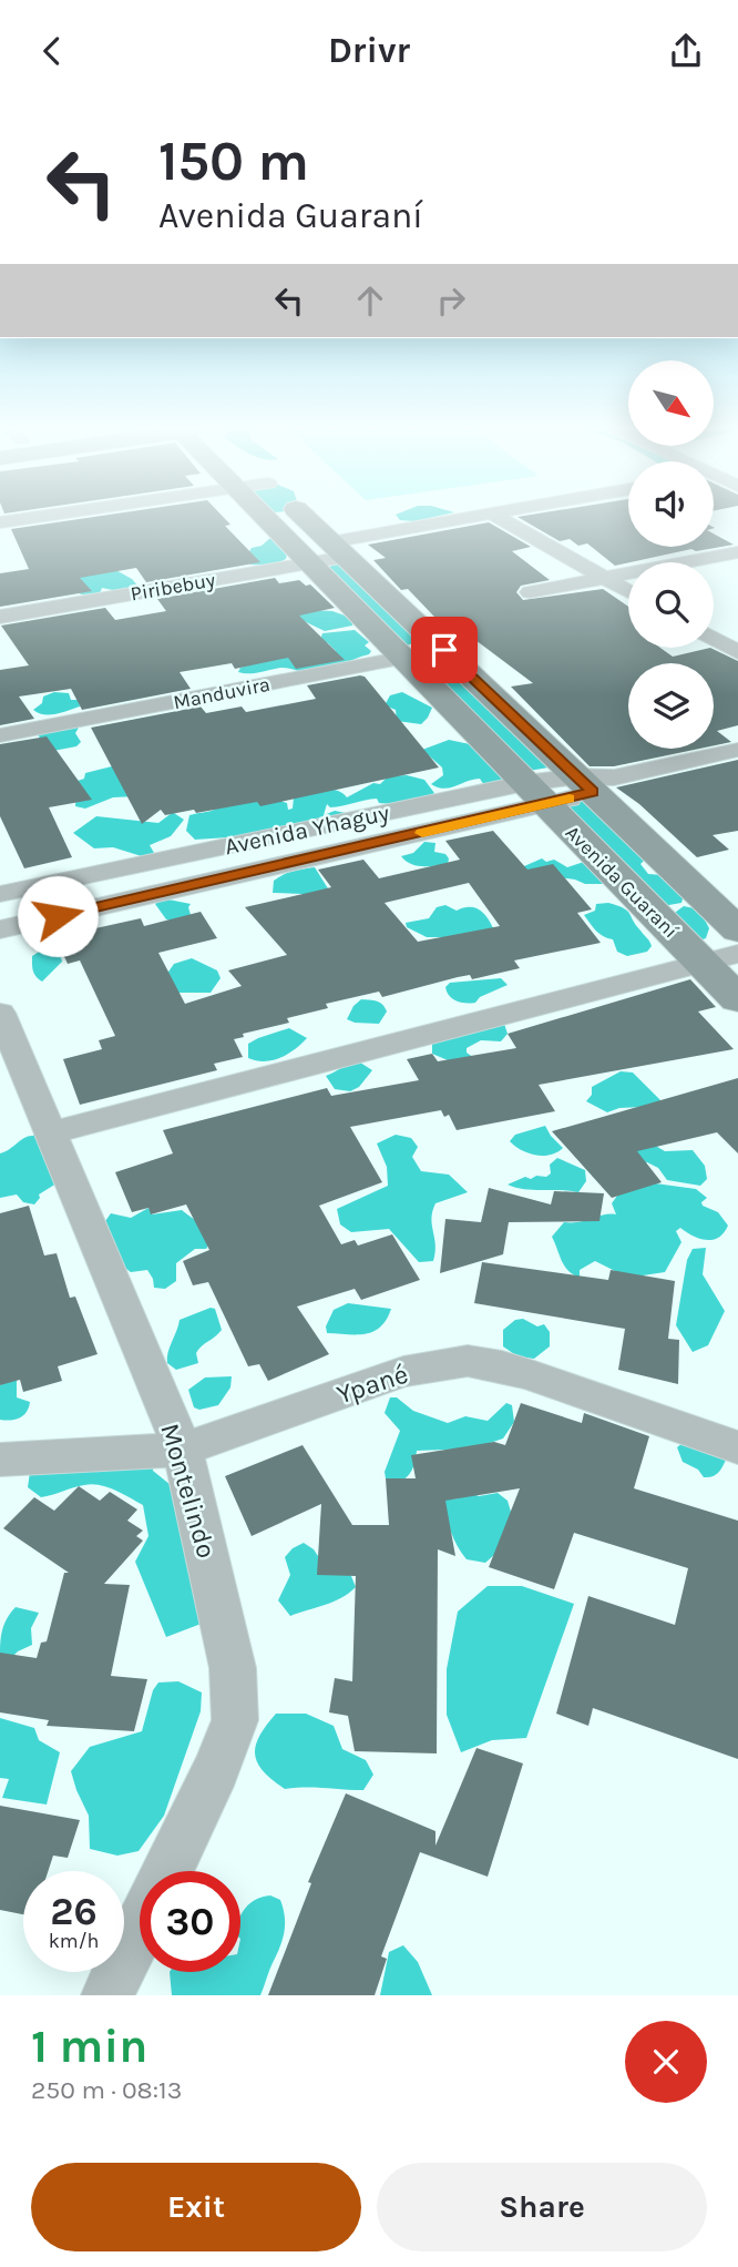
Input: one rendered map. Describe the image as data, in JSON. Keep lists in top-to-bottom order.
{
  "streets": {
    "main road": ["Avenida Guaraní"],
    "street": [
      "Piribebuy",
      "Manduvira",
      "Avenida Yhaguy",
      "Ypané",
      "Montelindo"
    ]
  },
  "crossings": [
    ["Piribebuy", "Avenida Guaraní"],
    ["Manduvira", "Avenida Guaraní"],
    ["Avenida Yhaguy", "Avenida Guaraní"],
    ["Ypané", "Montelindo"]
  ],
  "north": "bottom right",
  "page": {
    "header": "Drivr",
    "turn": ["150 m", "Avenida Guaraní"],
    "speed": "26 km/h",
    "limit": "30",
    "heading": ["1 min", "250 m · 08:13"],
    "buttons": ["Exit", "Share"]
  }
}
